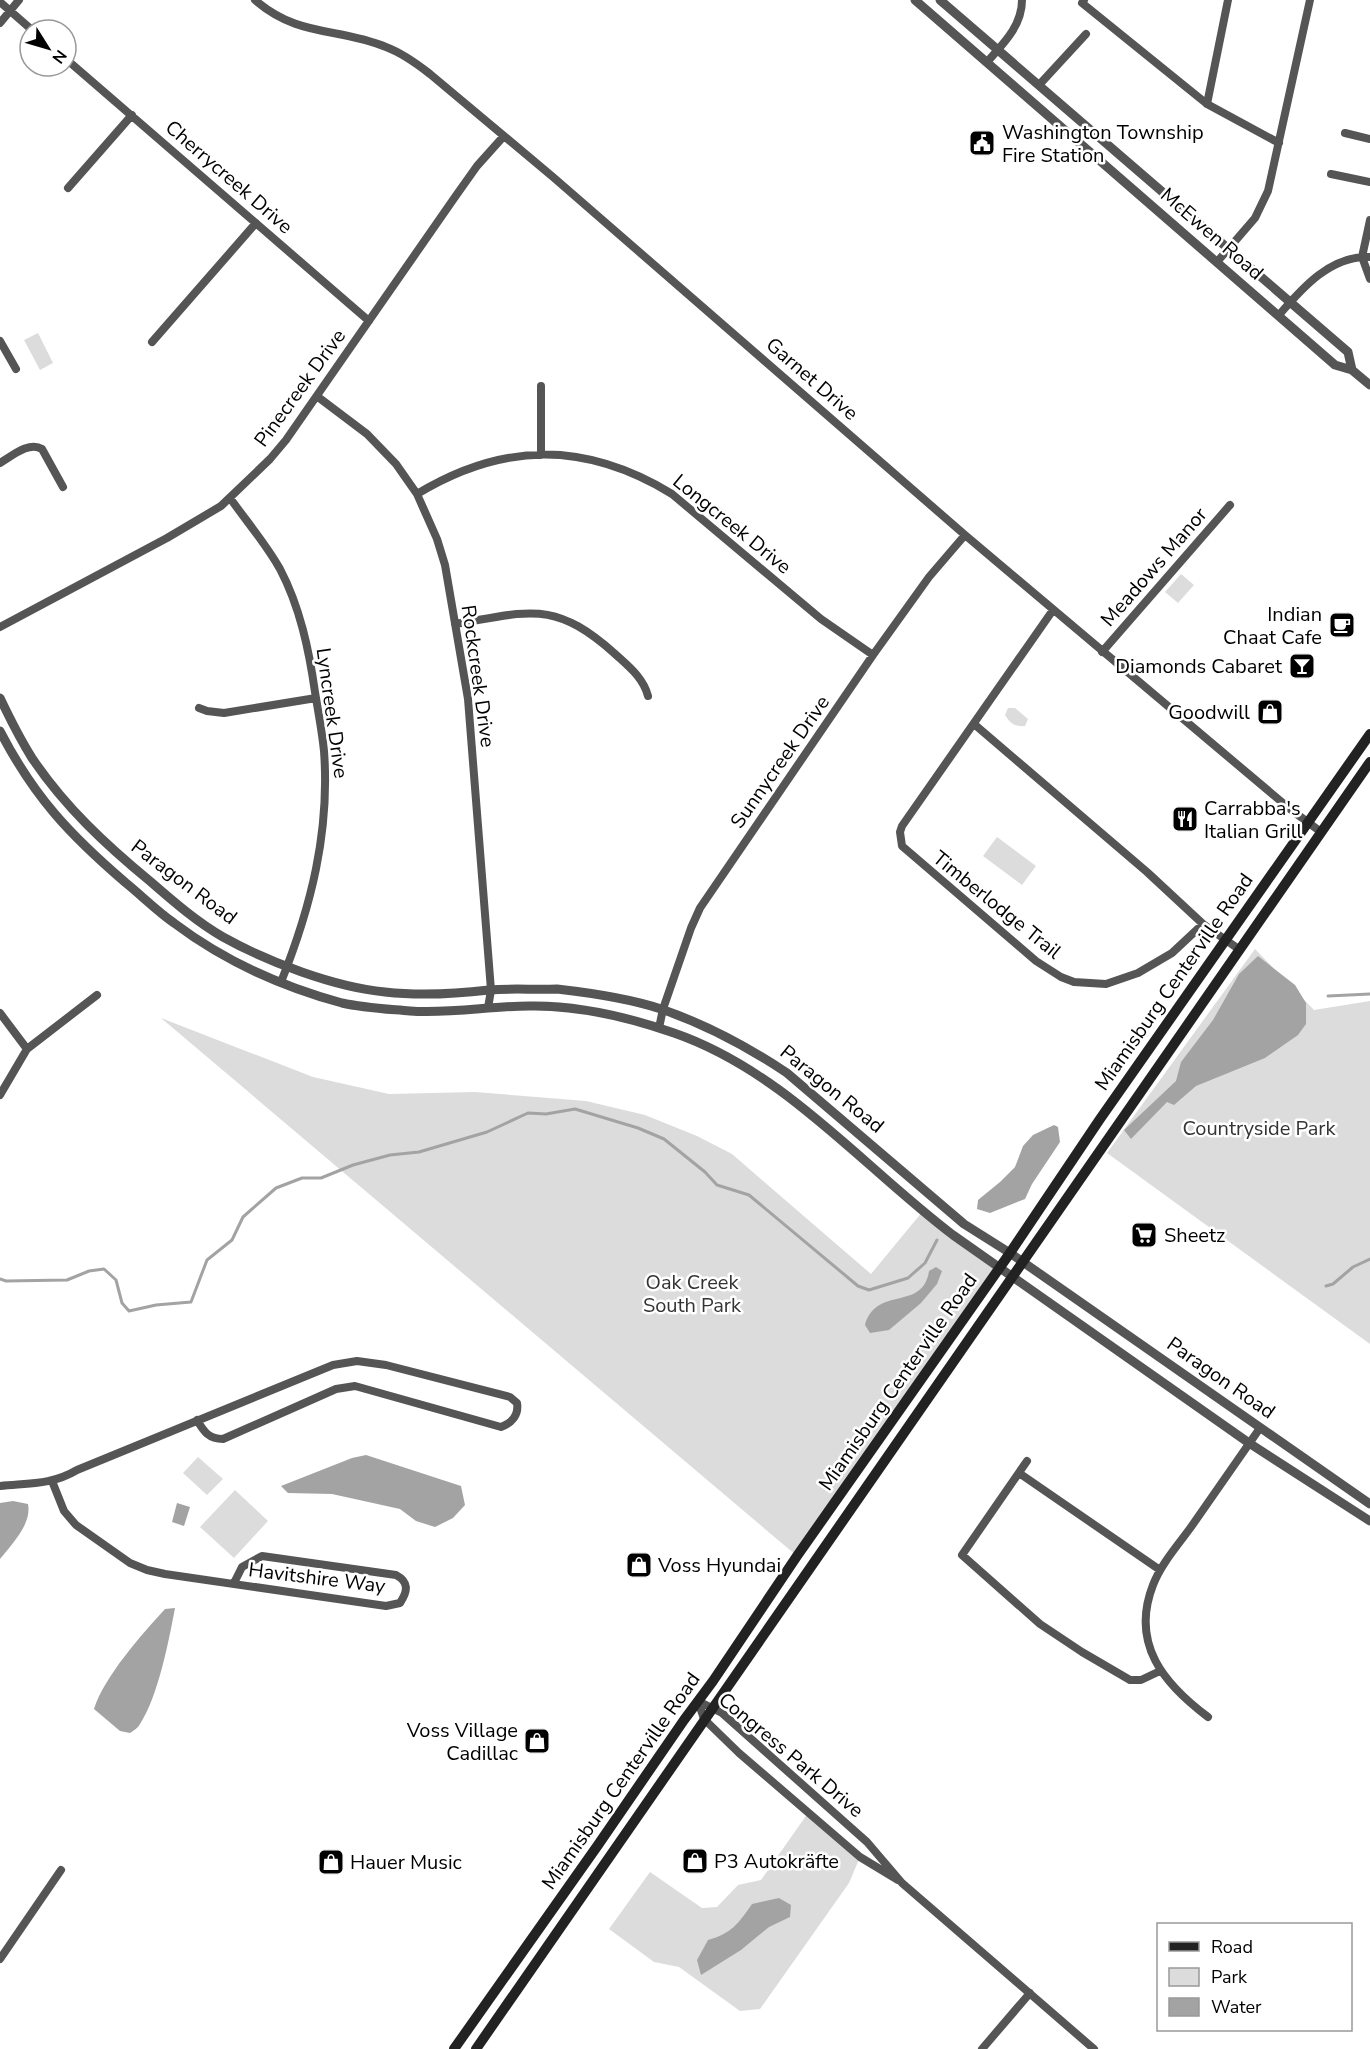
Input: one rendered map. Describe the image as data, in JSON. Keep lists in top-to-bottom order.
{
  "streets": {
    "main road": ["Miamisburg Centerville Road"],
    "street": [
      "Cherrycreek Drive",
      "McEwen Road",
      "Garnet Drive",
      "Pinecreek Drive",
      "Longcreek Drive",
      "Meadows Manor",
      "Rockcreek Drive",
      "Lyncreek Drive",
      "Sunnycreek Drive",
      "Paragon Road",
      "Timberlodge Trail",
      "Havitshire Way",
      "Congress Park Drive"
    ]
  },
  "crossings": [
    ["Cherrycreek Drive", "Pinecreek Drive"],
    ["Garnet Drive", "Pinecreek Drive"],
    ["Garnet Drive", "Meadows Manor"],
    ["Garnet Drive", "Sunnycreek Drive"],
    ["Garnet Drive", "Timberlodge Trail"],
    ["Garnet Drive", "Miamisburg Centerville Road"],
    ["Pinecreek Drive", "Rockcreek Drive"],
    ["Pinecreek Drive", "Lyncreek Drive"],
    ["Longcreek Drive", "Rockcreek Drive"],
    ["Longcreek Drive", "Sunnycreek Drive"],
    ["Rockcreek Drive", "Paragon Road"],
    ["Lyncreek Drive", "Paragon Road"],
    ["Sunnycreek Drive", "Paragon Road"],
    ["Paragon Road", "Miamisburg Centerville Road"],
    ["Miamisburg Centerville Road", "Congress Park Drive"]
  ],
  "parks": ["Countryside Park", "Oak Creek South Park"],
  "places": {
    "public building": ["Washington Township Fire Station"],
    "cafe": ["Indian Chaat Cafe"],
    "bar": ["Diamonds Cabaret"],
    "shop": [
      "Goodwill",
      "Voss Hyundai",
      "Voss Village Cadillac",
      "P3 Autokräfte",
      "Hauer Music"
    ],
    "restaurant": ["Carrabba's Italian Grill"],
    "supermarket": ["Sheetz"]
  },
  "legend": ["Road", "Park", "Water"],
  "north": "bottom right"
}
